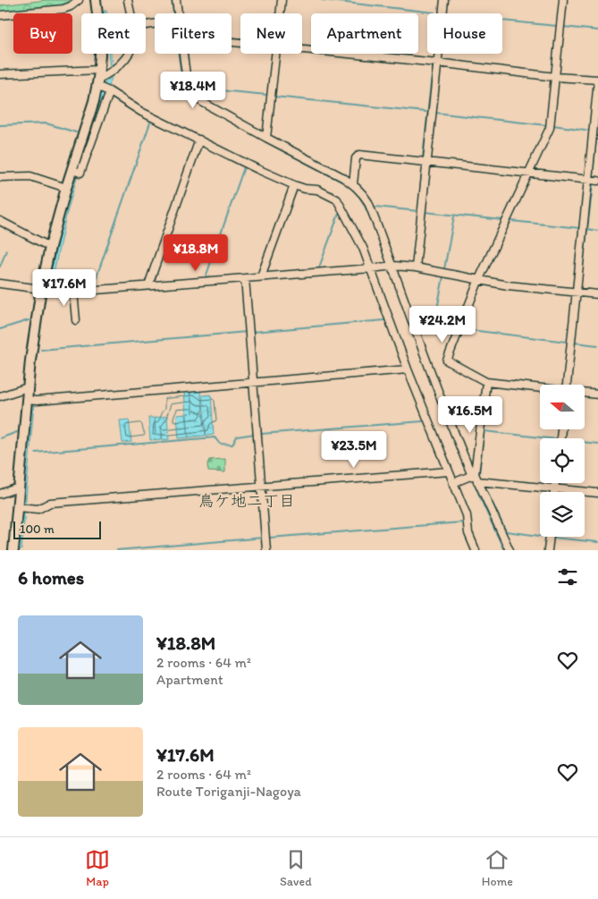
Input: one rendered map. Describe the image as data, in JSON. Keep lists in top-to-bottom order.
{
  "districts": ["鳥ケ地二丁目"],
  "scale_bar": "100 m",
  "north": "left",
  "page": {
    "chip": [
      "Buy",
      "Rent",
      "Filters",
      "New",
      "Apartment",
      "House"
    ],
    "price": [
      "¥18.4M",
      "¥18.8M",
      "¥17.6M",
      "¥24.2M",
      "¥16.5M",
      "¥23.5M"
    ],
    "scale": "100 m",
    "heading": "6 homes",
    "list": [
      {
        "name": "¥18.8M",
        "note": "2 rooms · 64 m² · Apartment"
      },
      {
        "name": "¥17.6M",
        "note": "2 rooms · 64 m² · Route Toriganji-Nagoya"
      }
    ],
    "tabs": ["Map", "Saved", "Home"]
  }
}
